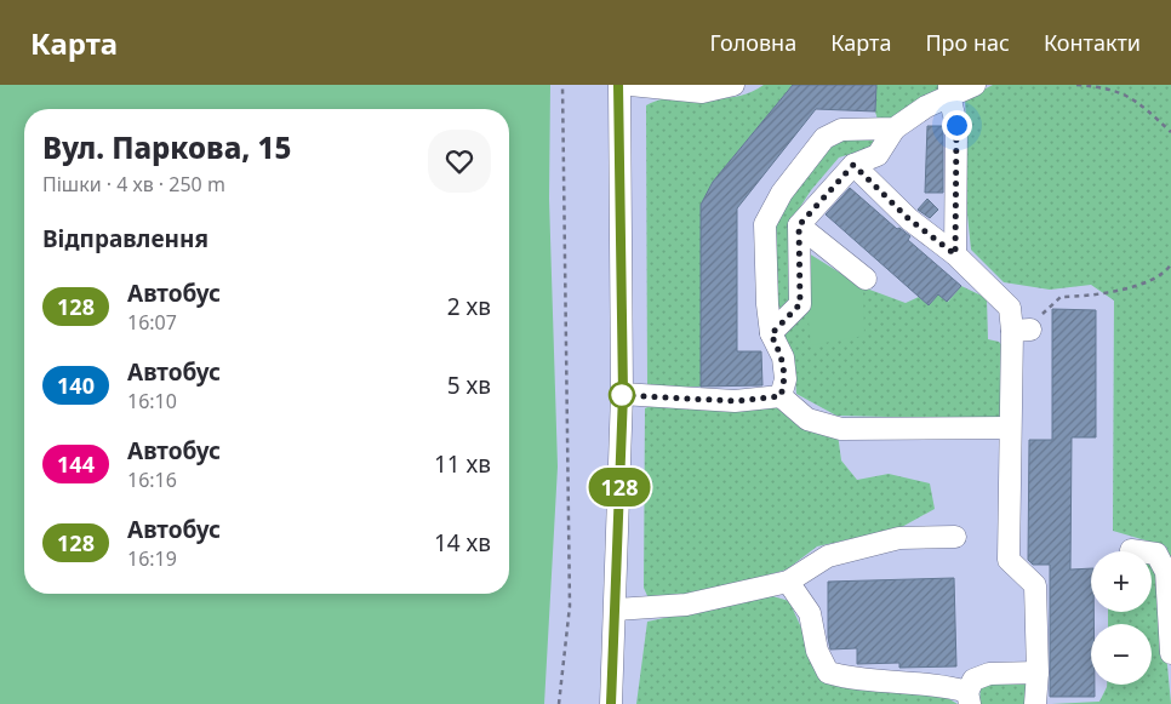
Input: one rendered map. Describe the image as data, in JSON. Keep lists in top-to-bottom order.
{
  "lines": ["bus line 128"],
  "page": {
    "header": "Карта",
    "nav": [
      "Головна",
      "Карта",
      "Про нас",
      "Контакти"
    ],
    "on_map": "128",
    "heading": [
      ["Вул. Паркова, 15", "Пішки · 4 хв · 250 m"],
      "Відправлення"
    ],
    "list": [
      {
        "mark": "128",
        "name": "Автобус",
        "note": "16:07",
        "value": "2 хв"
      },
      {
        "mark": "140",
        "name": "Автобус",
        "note": "16:10",
        "value": "5 хв"
      },
      {
        "mark": "144",
        "name": "Автобус",
        "note": "16:16",
        "value": "11 хв"
      },
      {
        "mark": "128",
        "name": "Автобус",
        "note": "16:19",
        "value": "14 хв"
      }
    ],
    "map_buttons": ["+", "−"]
  }
}
